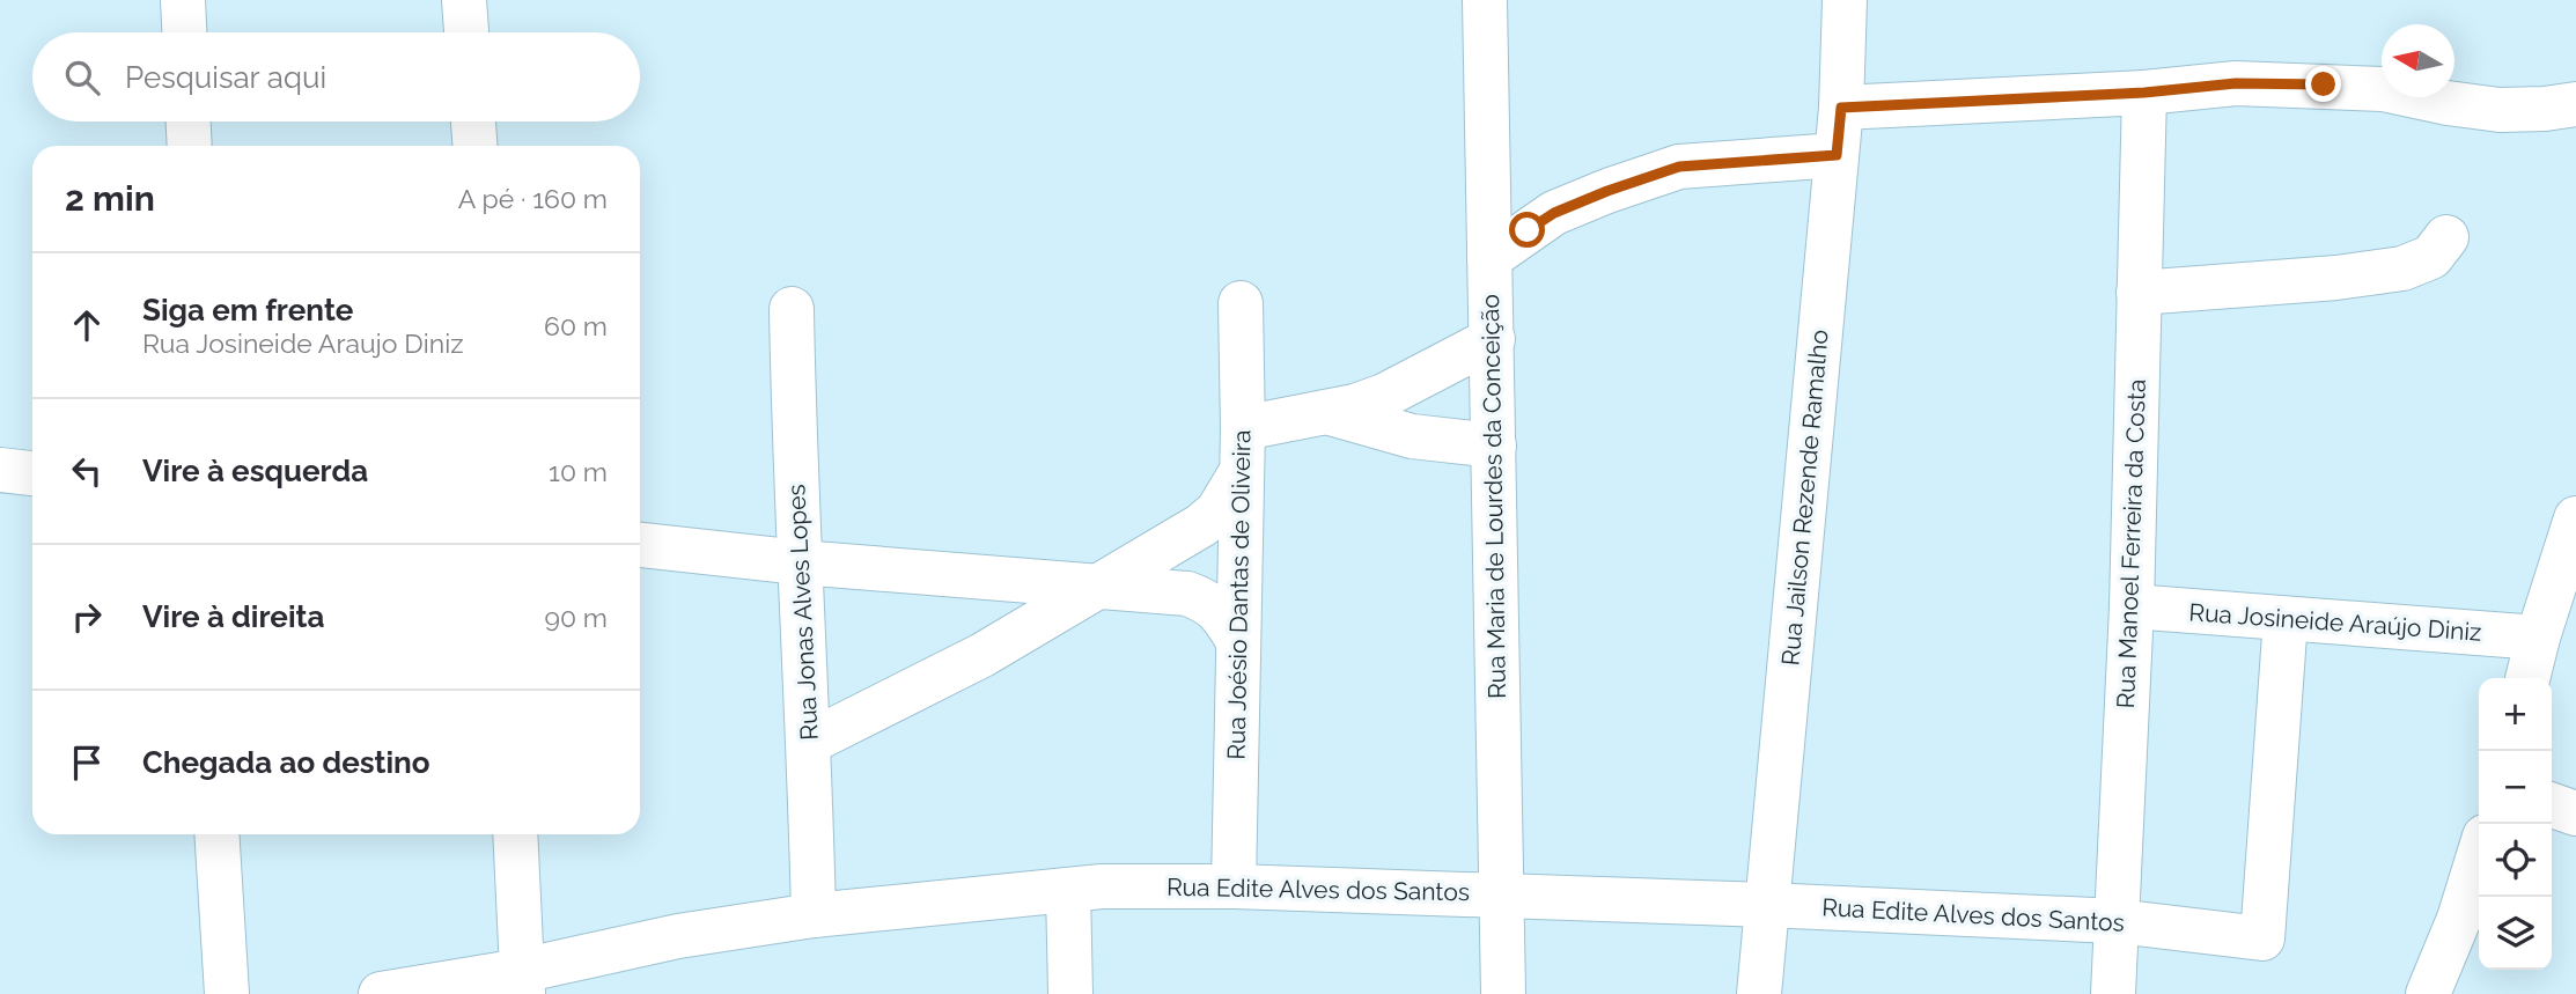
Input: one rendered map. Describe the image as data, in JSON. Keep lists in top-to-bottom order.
{
  "streets": {
    "street": [
      "Rua Maria de Lourdes da Conceição",
      "Rua Jailson Rezende Ramalho",
      "Rua Manoel Ferreira da Costa",
      "Rua Joésio Dantas de Oliveira",
      "Rua Jonas Alves Lopes",
      "Rua Josineide Araújo Diniz",
      "Rua Edite Alves dos Santos"
    ]
  },
  "crossings": [
    ["Rua Maria de Lourdes da Conceição", "Rua Edite Alves dos Santos"],
    ["Rua Jailson Rezende Ramalho", "Rua Edite Alves dos Santos"],
    ["Rua Manoel Ferreira da Costa", "Rua Josineide Araújo Diniz"],
    ["Rua Manoel Ferreira da Costa", "Rua Edite Alves dos Santos"],
    ["Rua Joésio Dantas de Oliveira", "Rua Edite Alves dos Santos"],
    ["Rua Jonas Alves Lopes", "Rua Edite Alves dos Santos"],
    ["Rua Josineide Araújo Diniz", "Rua Edite Alves dos Santos"]
  ],
  "north": "left",
  "page": {
    "search": "Pesquisar aqui",
    "heading": ["2 min", "A pé · 160 m"],
    "list": [
      ["Siga em frente", "Rua Josineide Araujo Diniz", "60 m"],
      ["Vire à esquerda", "10 m"],
      ["Vire à direita", "90 m"],
      "Chegada ao destino"
    ],
    "map_buttons": ["+", "−"]
  }
}
